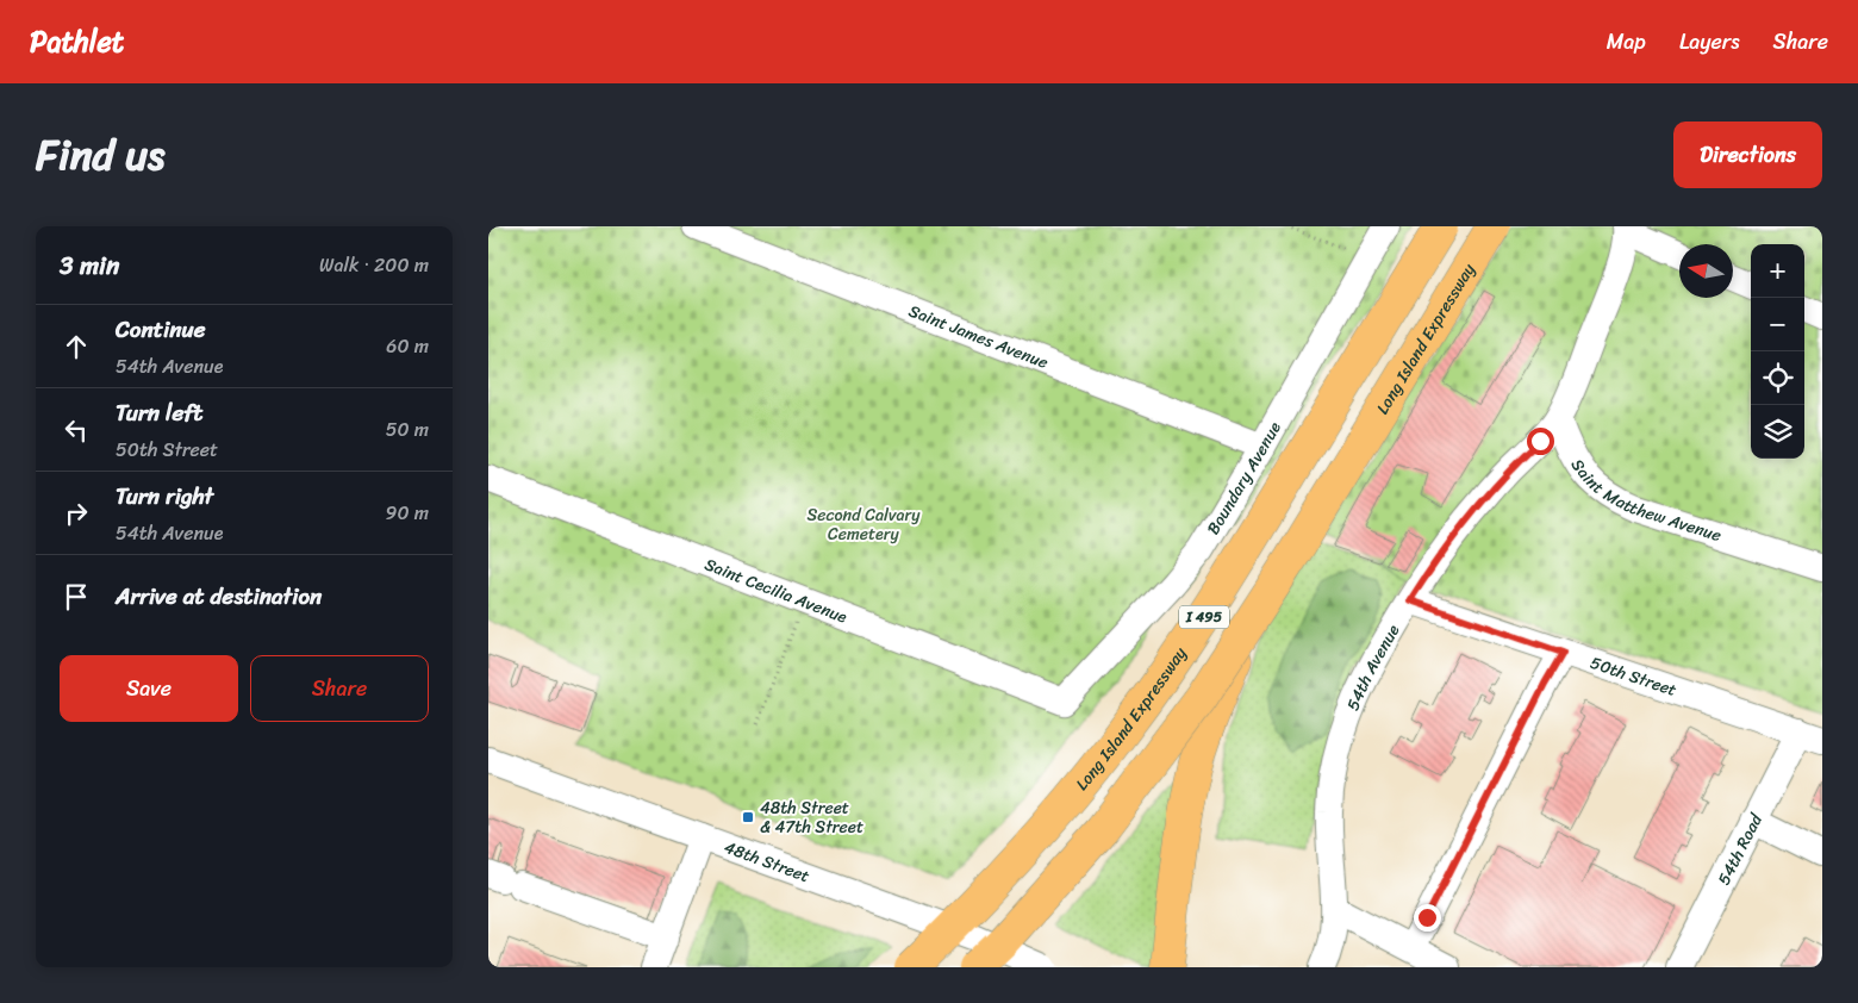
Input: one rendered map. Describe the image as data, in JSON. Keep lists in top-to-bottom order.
{
  "streets": {
    "highway": ["Long Island Expressway", "I 495"],
    "street": [
      "Saint James Avenue",
      "Boundary Avenue",
      "Saint Matthew Avenue",
      "Saint Cecilia Avenue",
      "54th Avenue",
      "50th Street",
      "54th Road",
      "48th Street"
    ]
  },
  "crossings": [
    ["Saint James Avenue", "Boundary Avenue"],
    ["Boundary Avenue", "Saint Cecilia Avenue"],
    ["Saint Matthew Avenue", "54th Avenue"],
    ["54th Avenue", "50th Street"],
    ["50th Street", "54th Road"]
  ],
  "parks": ["Second Calvary Cemetery"],
  "places": {
    "transit": ["48th Street & 47th Street"]
  },
  "north": "left",
  "page": {
    "header": "Pathlet",
    "nav": ["Map", "Layers", "Share"],
    "title": "Find us",
    "buttons": [
      "Directions",
      ["Save", "Share"]
    ],
    "heading": ["3 min", "Walk · 200 m"],
    "map_buttons": ["+", "−"],
    "list": [
      ["Continue", "54th Avenue", "60 m"],
      ["Turn left", "50th Street", "50 m"],
      ["Turn right", "54th Avenue", "90 m"],
      "Arrive at destination"
    ]
  }
}
